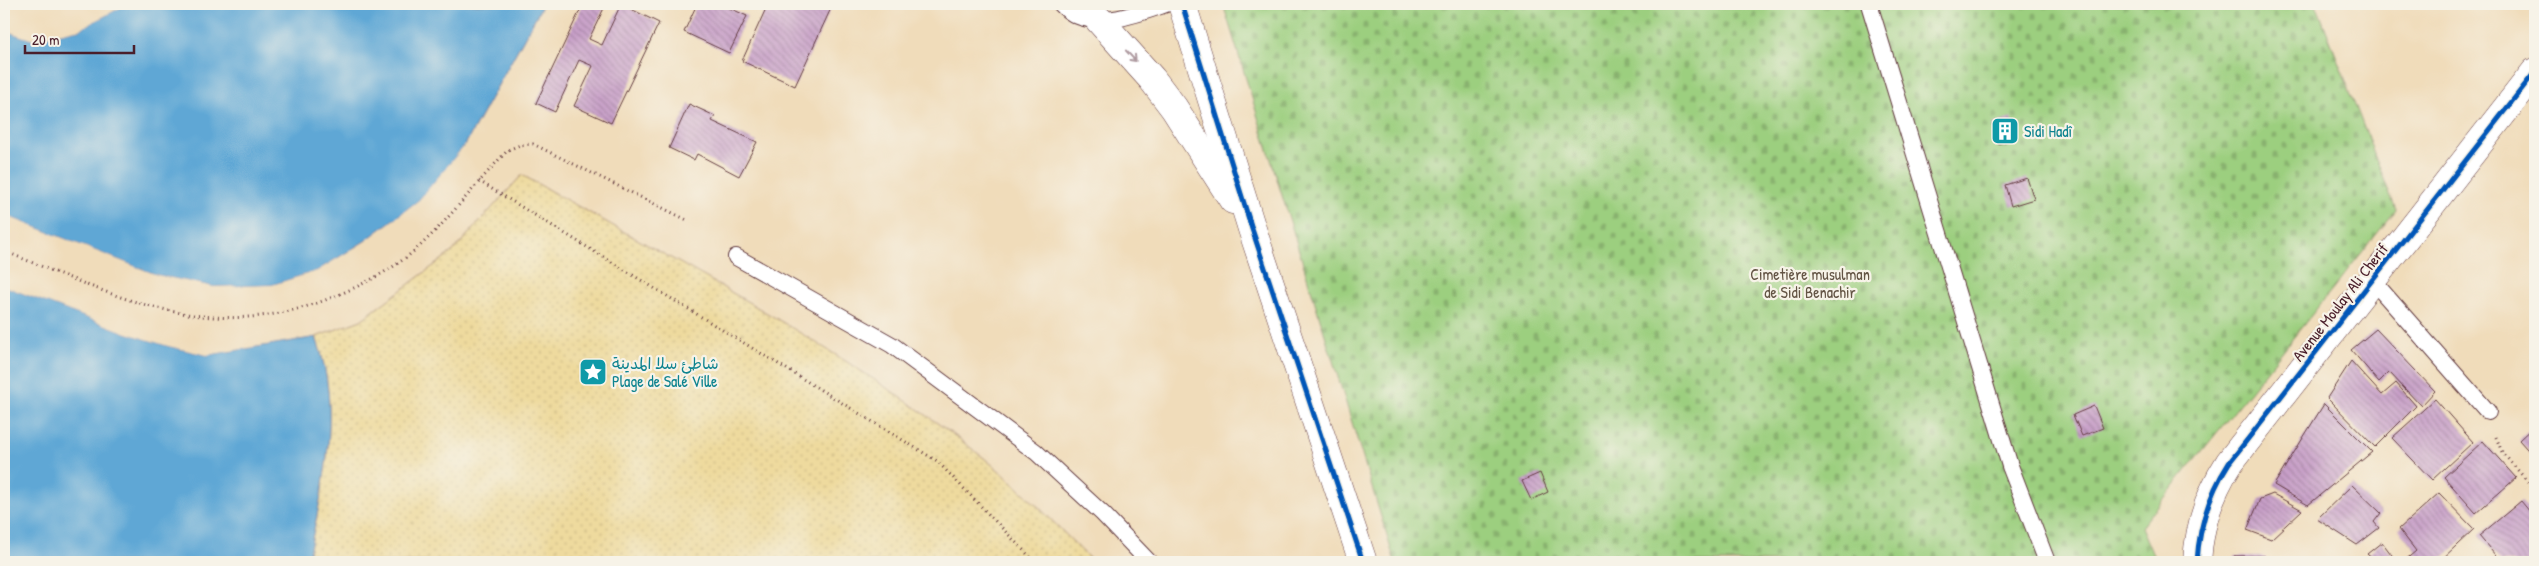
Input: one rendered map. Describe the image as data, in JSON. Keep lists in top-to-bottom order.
{
  "streets": {
    "street": ["Avenue Moulay Ali Cherif"]
  },
  "parks": ["Cimetière musulman de Sidi Benachir"],
  "places": {
    "building": ["Sidi Hadî"],
    "place": ["شاطئ سلا المدينة Plage de Salé Ville"]
  },
  "scale_bar": "20 m"
}
